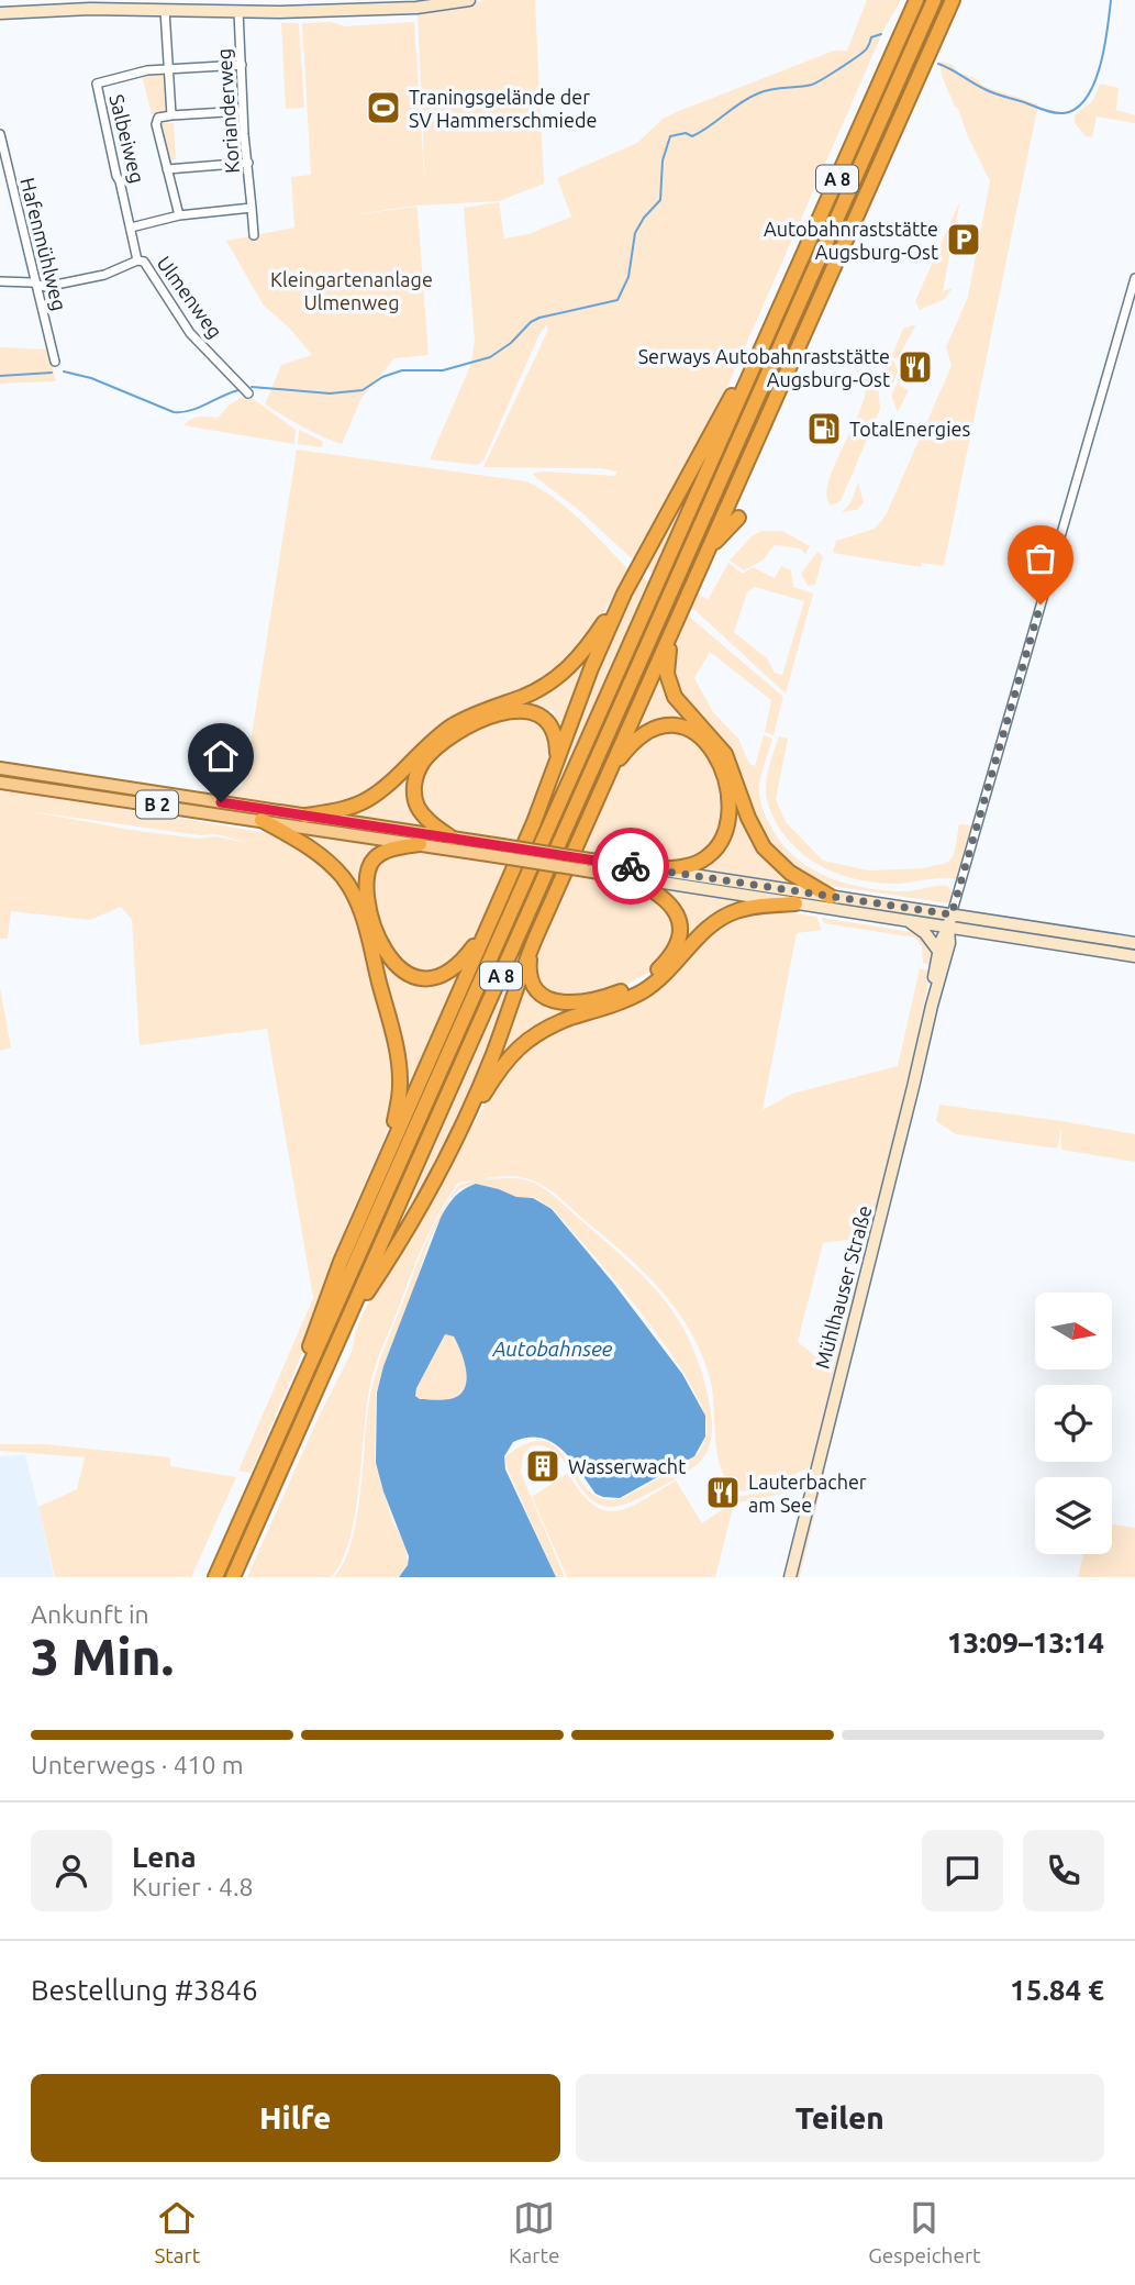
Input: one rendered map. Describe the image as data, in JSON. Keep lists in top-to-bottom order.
{
  "streets": {
    "highway": ["A 8"],
    "main road": ["B 2"],
    "street": [
      "Korianderweg",
      "Salbeiweg",
      "Hafenmühlweg",
      "Ulmenweg",
      "Mühlhauser Straße"
    ]
  },
  "crossings": [
    ["Salbeiweg", "Ulmenweg"],
    ["Hafenmühlweg", "Ulmenweg"]
  ],
  "water": ["Autobahnsee"],
  "parks": ["Kleingartenanlage Ulmenweg"],
  "places": {
    "sports": ["Traningsgelände der SV Hammerschmiede"],
    "parking": ["Autobahnraststätte Augsburg-Ost"],
    "restaurant": ["Serways Autobahnraststätte Augsburg-Ost", "Lauterbacher am See"],
    "fuel station": ["TotalEnergies"],
    "building": ["Wasserwacht"]
  },
  "north": "right",
  "page": {
    "heading": ["3 Min.", "Ankunft in", "13:09–13:14"],
    "panel": [
      "Lena",
      "Kurier · 4.8",
      "Bestellung #3846",
      "15.84 €"
    ],
    "bar": "Unterwegs · 410 m",
    "buttons": ["Hilfe", "Teilen"],
    "tabs": ["Start", "Karte", "Gespeichert"]
  }
}
